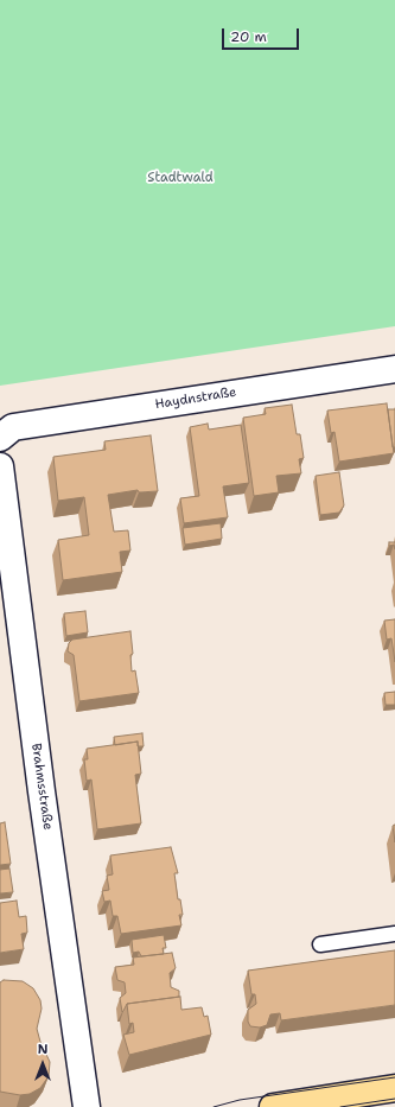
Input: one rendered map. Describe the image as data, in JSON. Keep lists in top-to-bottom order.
{
  "streets": {
    "street": ["Haydnstraße", "Brahmsstraße"]
  },
  "parks": ["Stadtwald"],
  "scale_bar": "20 m",
  "north": "top"
}
